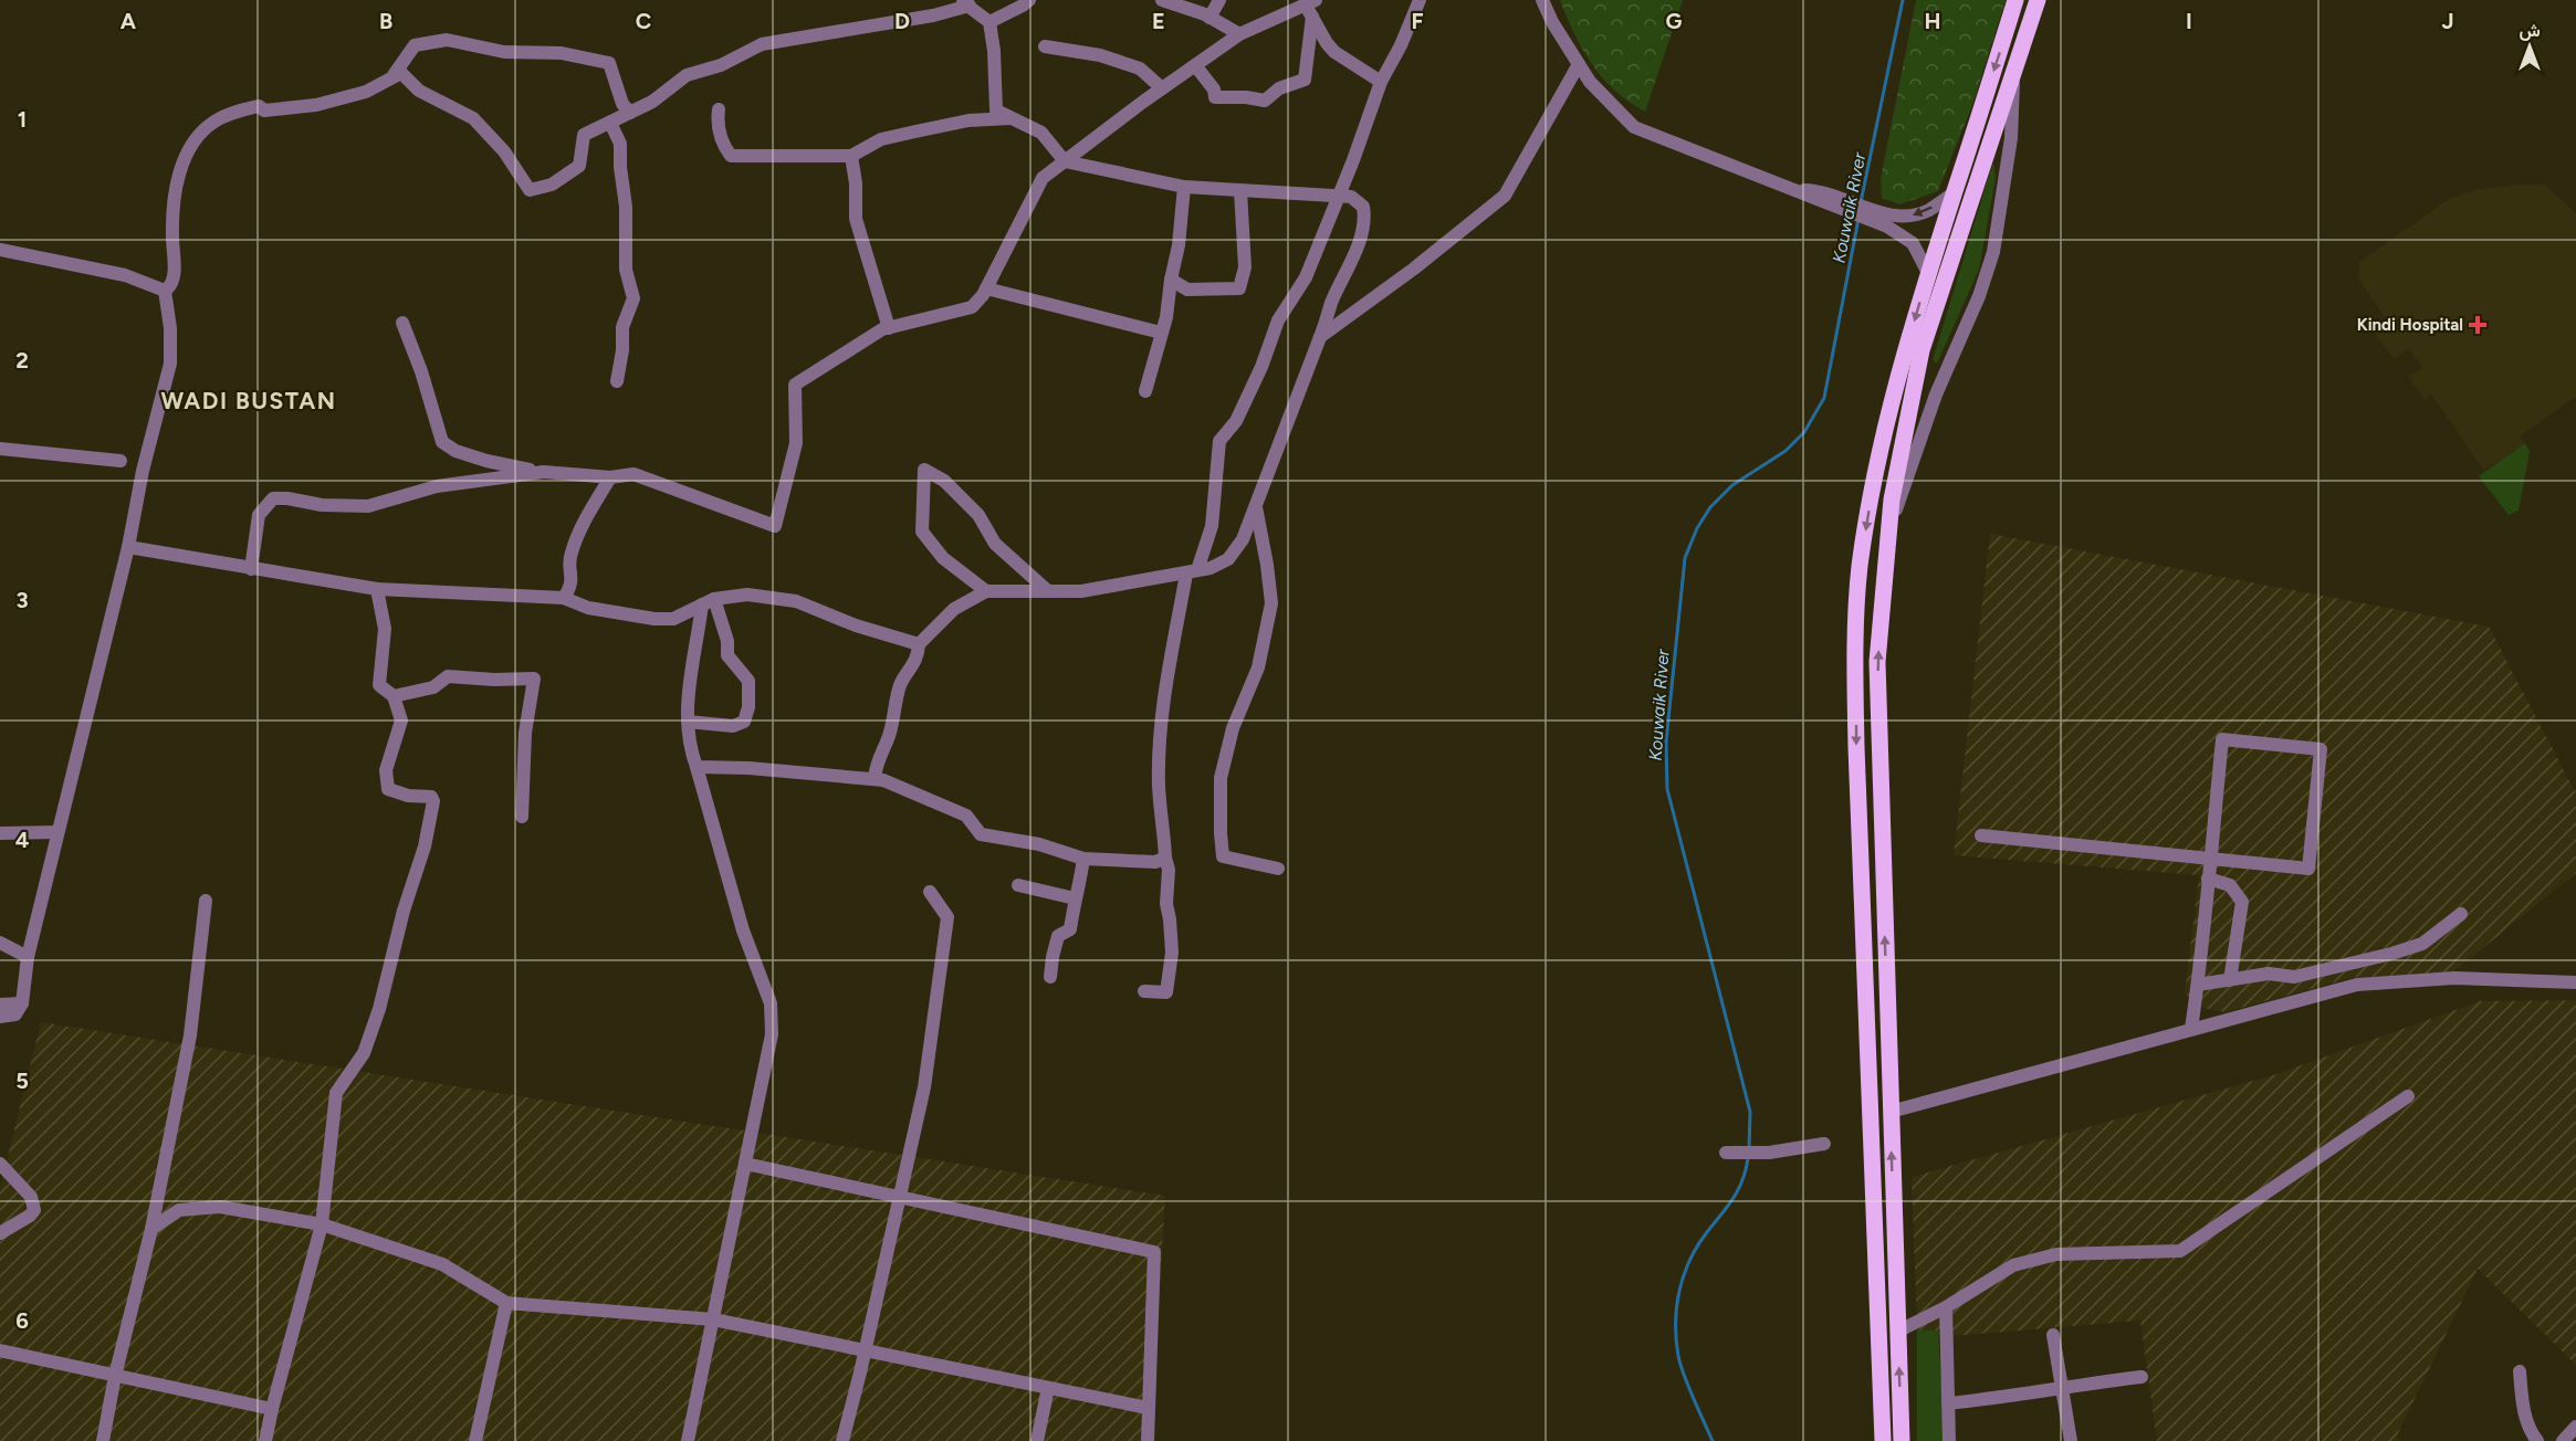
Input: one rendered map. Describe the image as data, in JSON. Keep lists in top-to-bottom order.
{
  "districts": ["WADI BUSTAN"],
  "water": ["Kouwaik River"],
  "places": {
    "health": ["Kindi Hospital"]
  },
  "north": "top",
  "grid": {
    "columns": [
      "A",
      "B",
      "C",
      "D",
      "E",
      "F",
      "G",
      "H",
      "I",
      "J"
    ],
    "rows": [
      "1",
      "2",
      "3",
      "4",
      "5",
      "6"
    ]
  }
}
